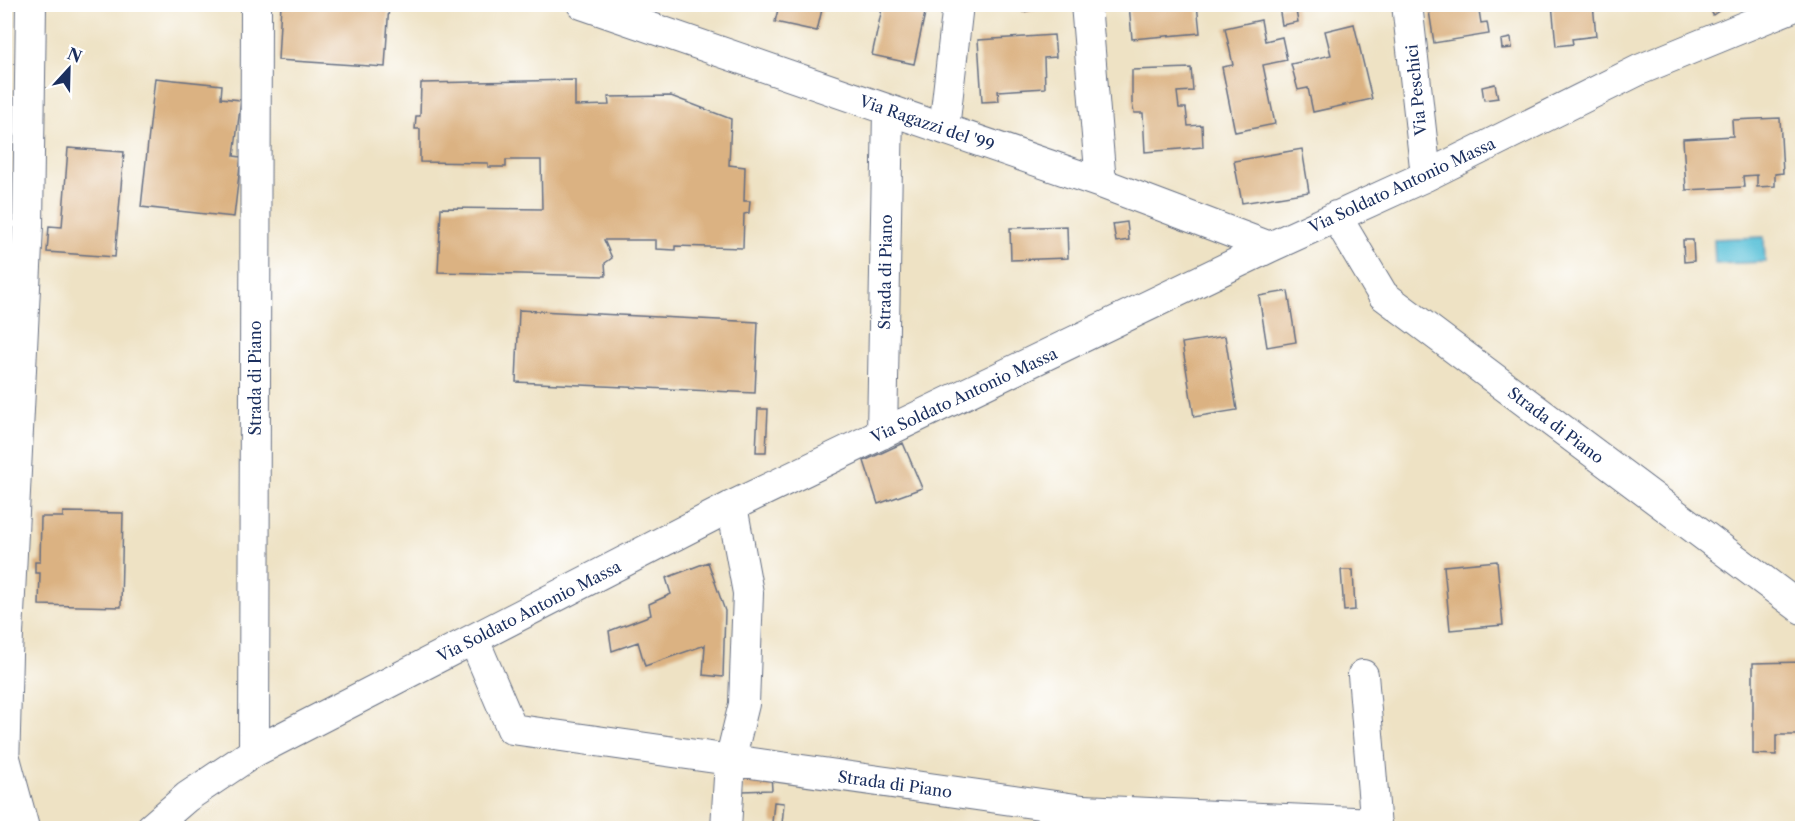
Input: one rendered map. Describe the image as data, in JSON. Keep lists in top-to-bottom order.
{
  "streets": {
    "street": [
      "Via Peschici",
      "Via Ragazzi del '99",
      "Via Soldato Antonio Massa",
      "Strada di Piano"
    ]
  },
  "crossings": [
    ["Via Peschici", "Via Soldato Antonio Massa"],
    ["Via Ragazzi del '99", "Via Soldato Antonio Massa"],
    ["Via Ragazzi del '99", "Strada di Piano"],
    ["Via Soldato Antonio Massa", "Strada di Piano"]
  ],
  "north": "top"
}
